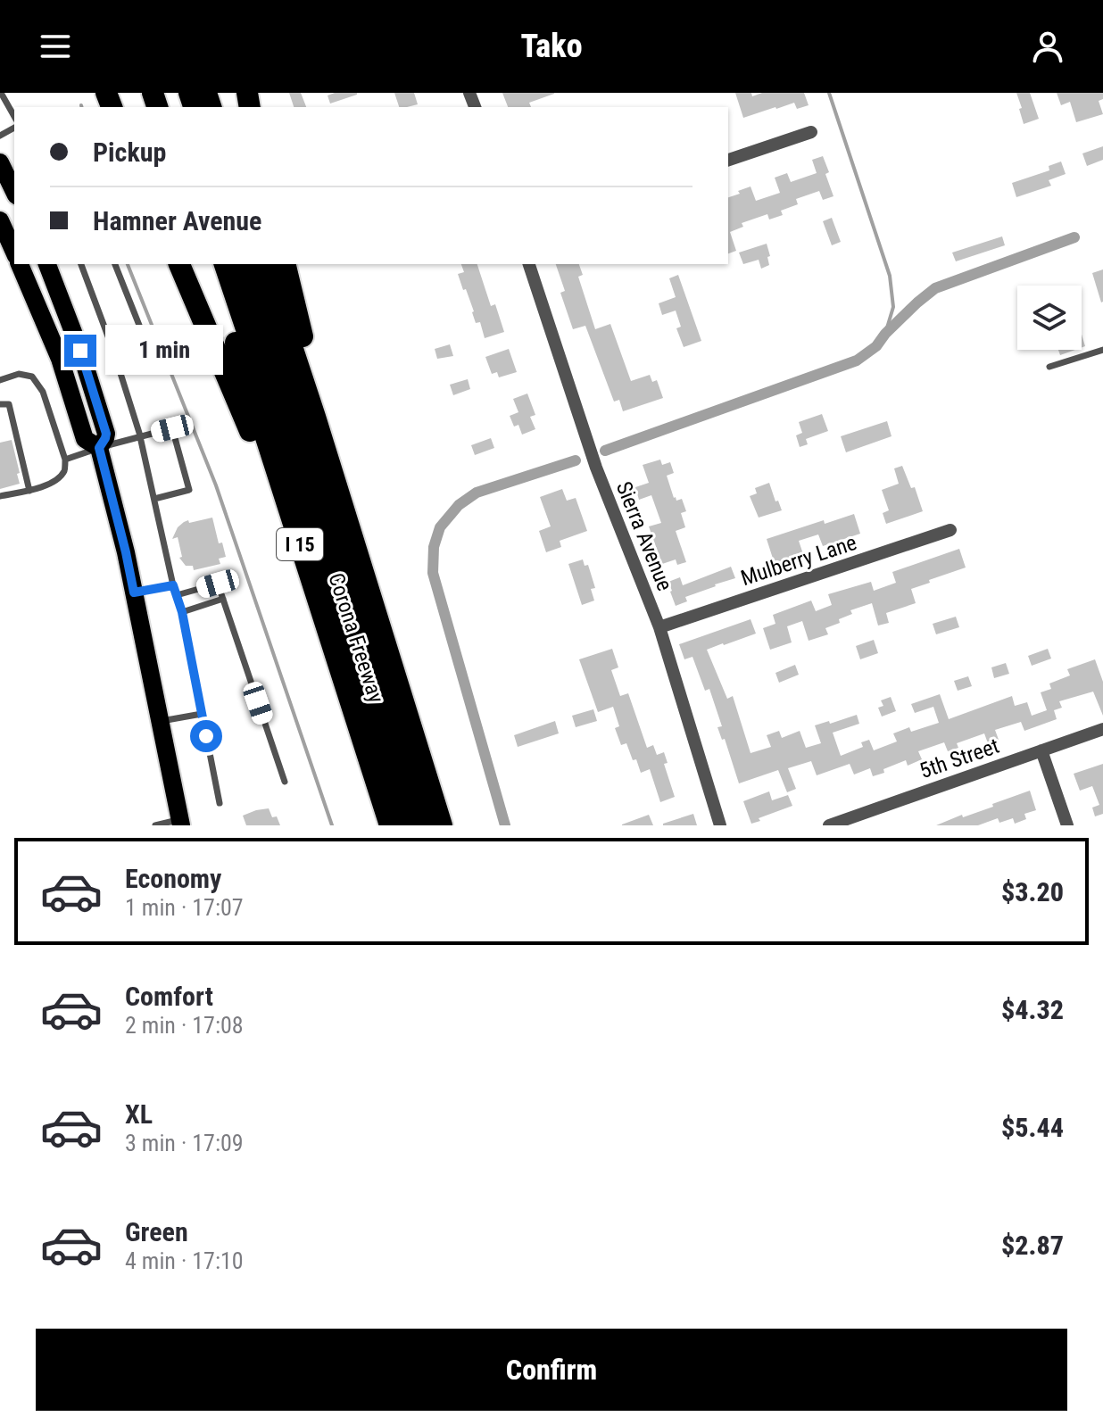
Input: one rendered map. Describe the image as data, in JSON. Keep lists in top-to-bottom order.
{
  "streets": {
    "highway": ["I 15", "Corona Freeway"],
    "street": ["Sierra Avenue", "Mulberry Lane", "5th Street"]
  },
  "crossings": [
    ["Sierra Avenue", "Mulberry Lane"]
  ],
  "page": {
    "header": "Tako",
    "banner": ["Pickup", "Hamner Avenue"],
    "bubble": "1 min",
    "list": [
      {
        "name": "Economy",
        "note": "1 min · 17:07",
        "value": "$3.20"
      },
      {
        "name": "Comfort",
        "note": "2 min · 17:08",
        "value": "$4.32"
      },
      {
        "name": "XL",
        "note": "3 min · 17:09",
        "value": "$5.44"
      },
      {
        "name": "Green",
        "note": "4 min · 17:10",
        "value": "$2.87"
      }
    ],
    "buttons": "Confirm"
  }
}
